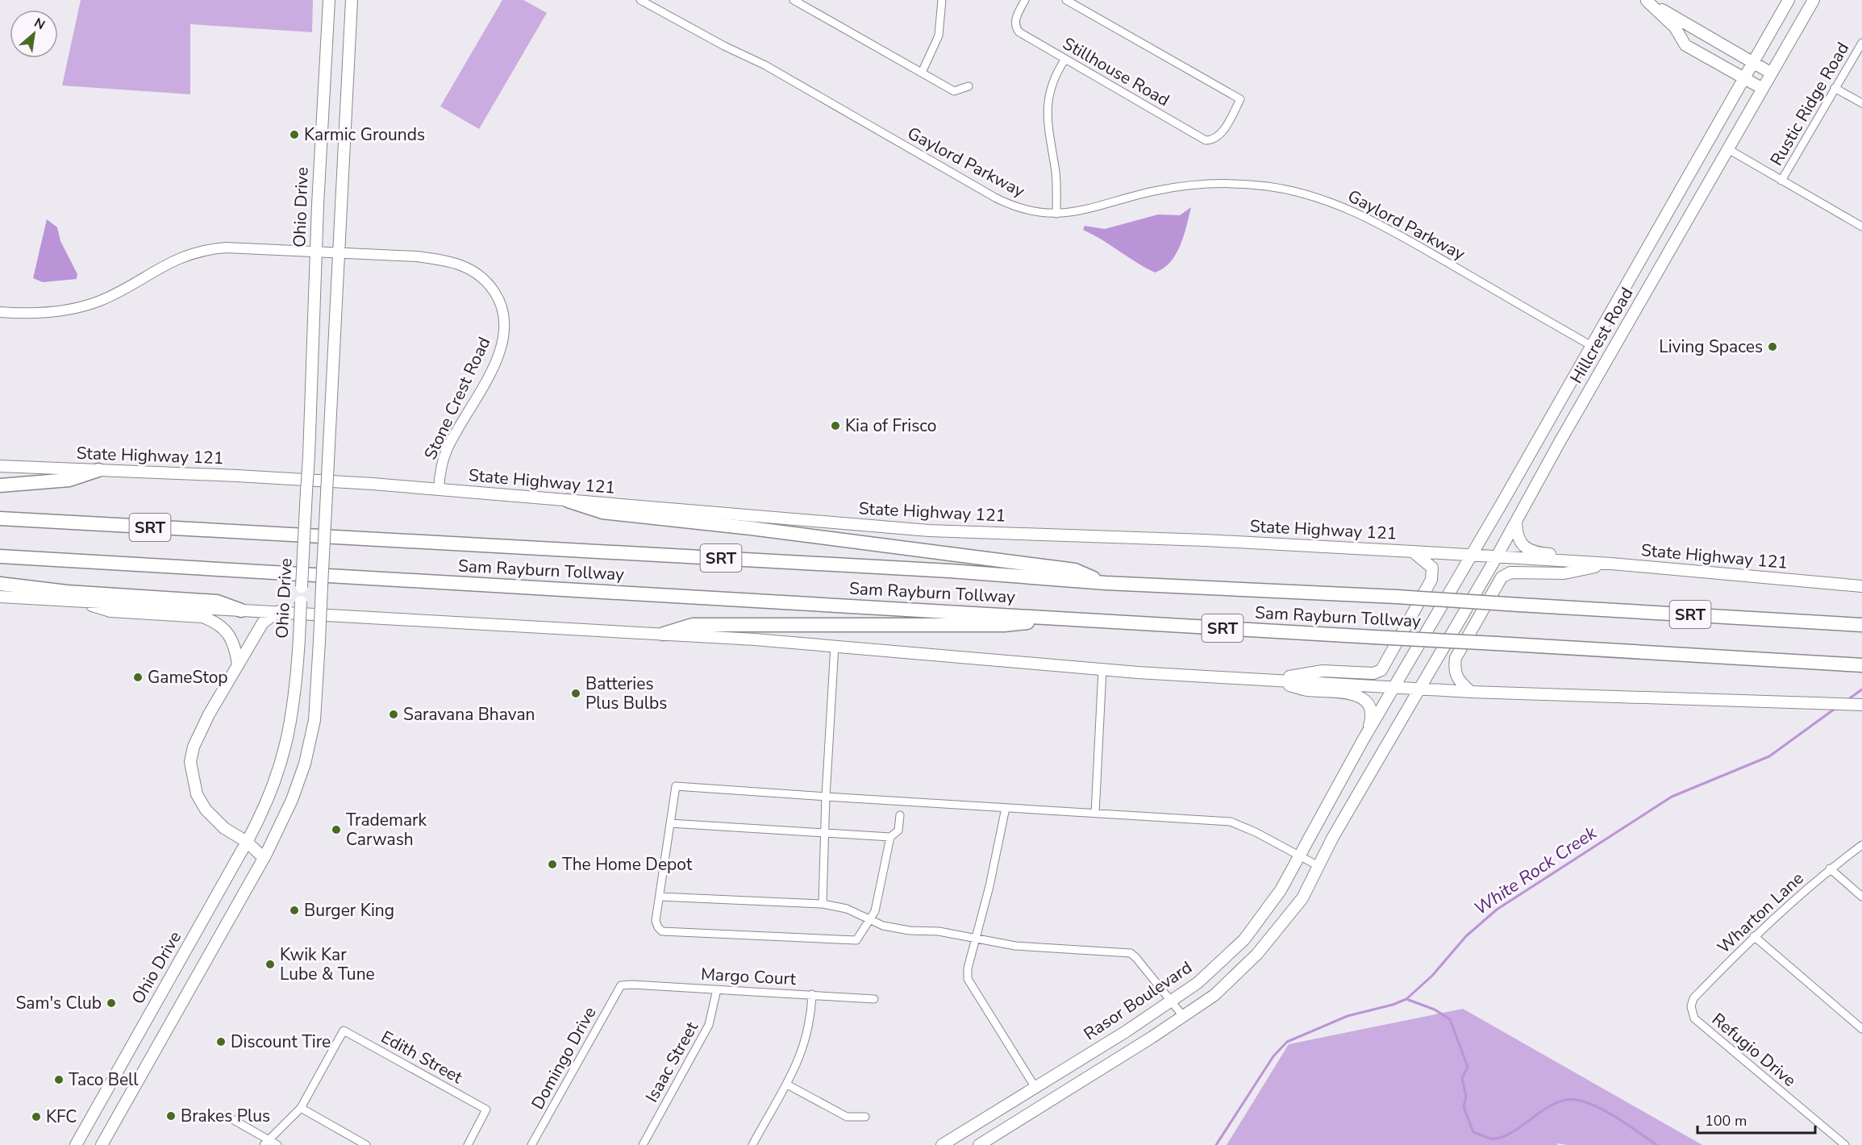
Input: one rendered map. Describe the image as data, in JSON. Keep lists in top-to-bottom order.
{
  "streets": {
    "highway": ["SRT", "Sam Rayburn Tollway"],
    "main road": [
      "Ohio Drive",
      "Hillcrest Road",
      "State Highway 121",
      "Rasor Boulevard"
    ],
    "street": [
      "Stillhouse Road",
      "Rustic Ridge Road",
      "Gaylord Parkway",
      "Stone Crest Road",
      "Wharton Lane",
      "Margo Court",
      "Refugio Drive",
      "Edith Street",
      "Domingo Drive",
      "Isaac Street"
    ]
  },
  "crossings": [
    ["Gaylord Parkway", "Hillcrest Road"],
    ["Ohio Drive", "Stone Crest Road"],
    ["Hillcrest Road", "State Highway 121"],
    ["Hillcrest Road", "Rasor Boulevard"],
    ["Stone Crest Road", "State Highway 121"],
    ["Wharton Lane", "Refugio Drive"],
    ["Margo Court", "Domingo Drive"],
    ["Margo Court", "Isaac Street"]
  ],
  "water": ["White Rock Creek"],
  "places": [
    "Karmic Grounds",
    "Living Spaces",
    "Kia of Frisco",
    "GameStop",
    "Batteries Plus Bulbs",
    "Saravana Bhavan",
    "Trademark Carwash",
    "The Home Depot",
    "Burger King",
    "Kwik Kar Lube & Tune",
    "Sam's Club",
    "Discount Tire",
    "Taco Bell",
    "Brakes Plus",
    "KFC"
  ],
  "scale_bar": "100 m",
  "north": "top right"
}
